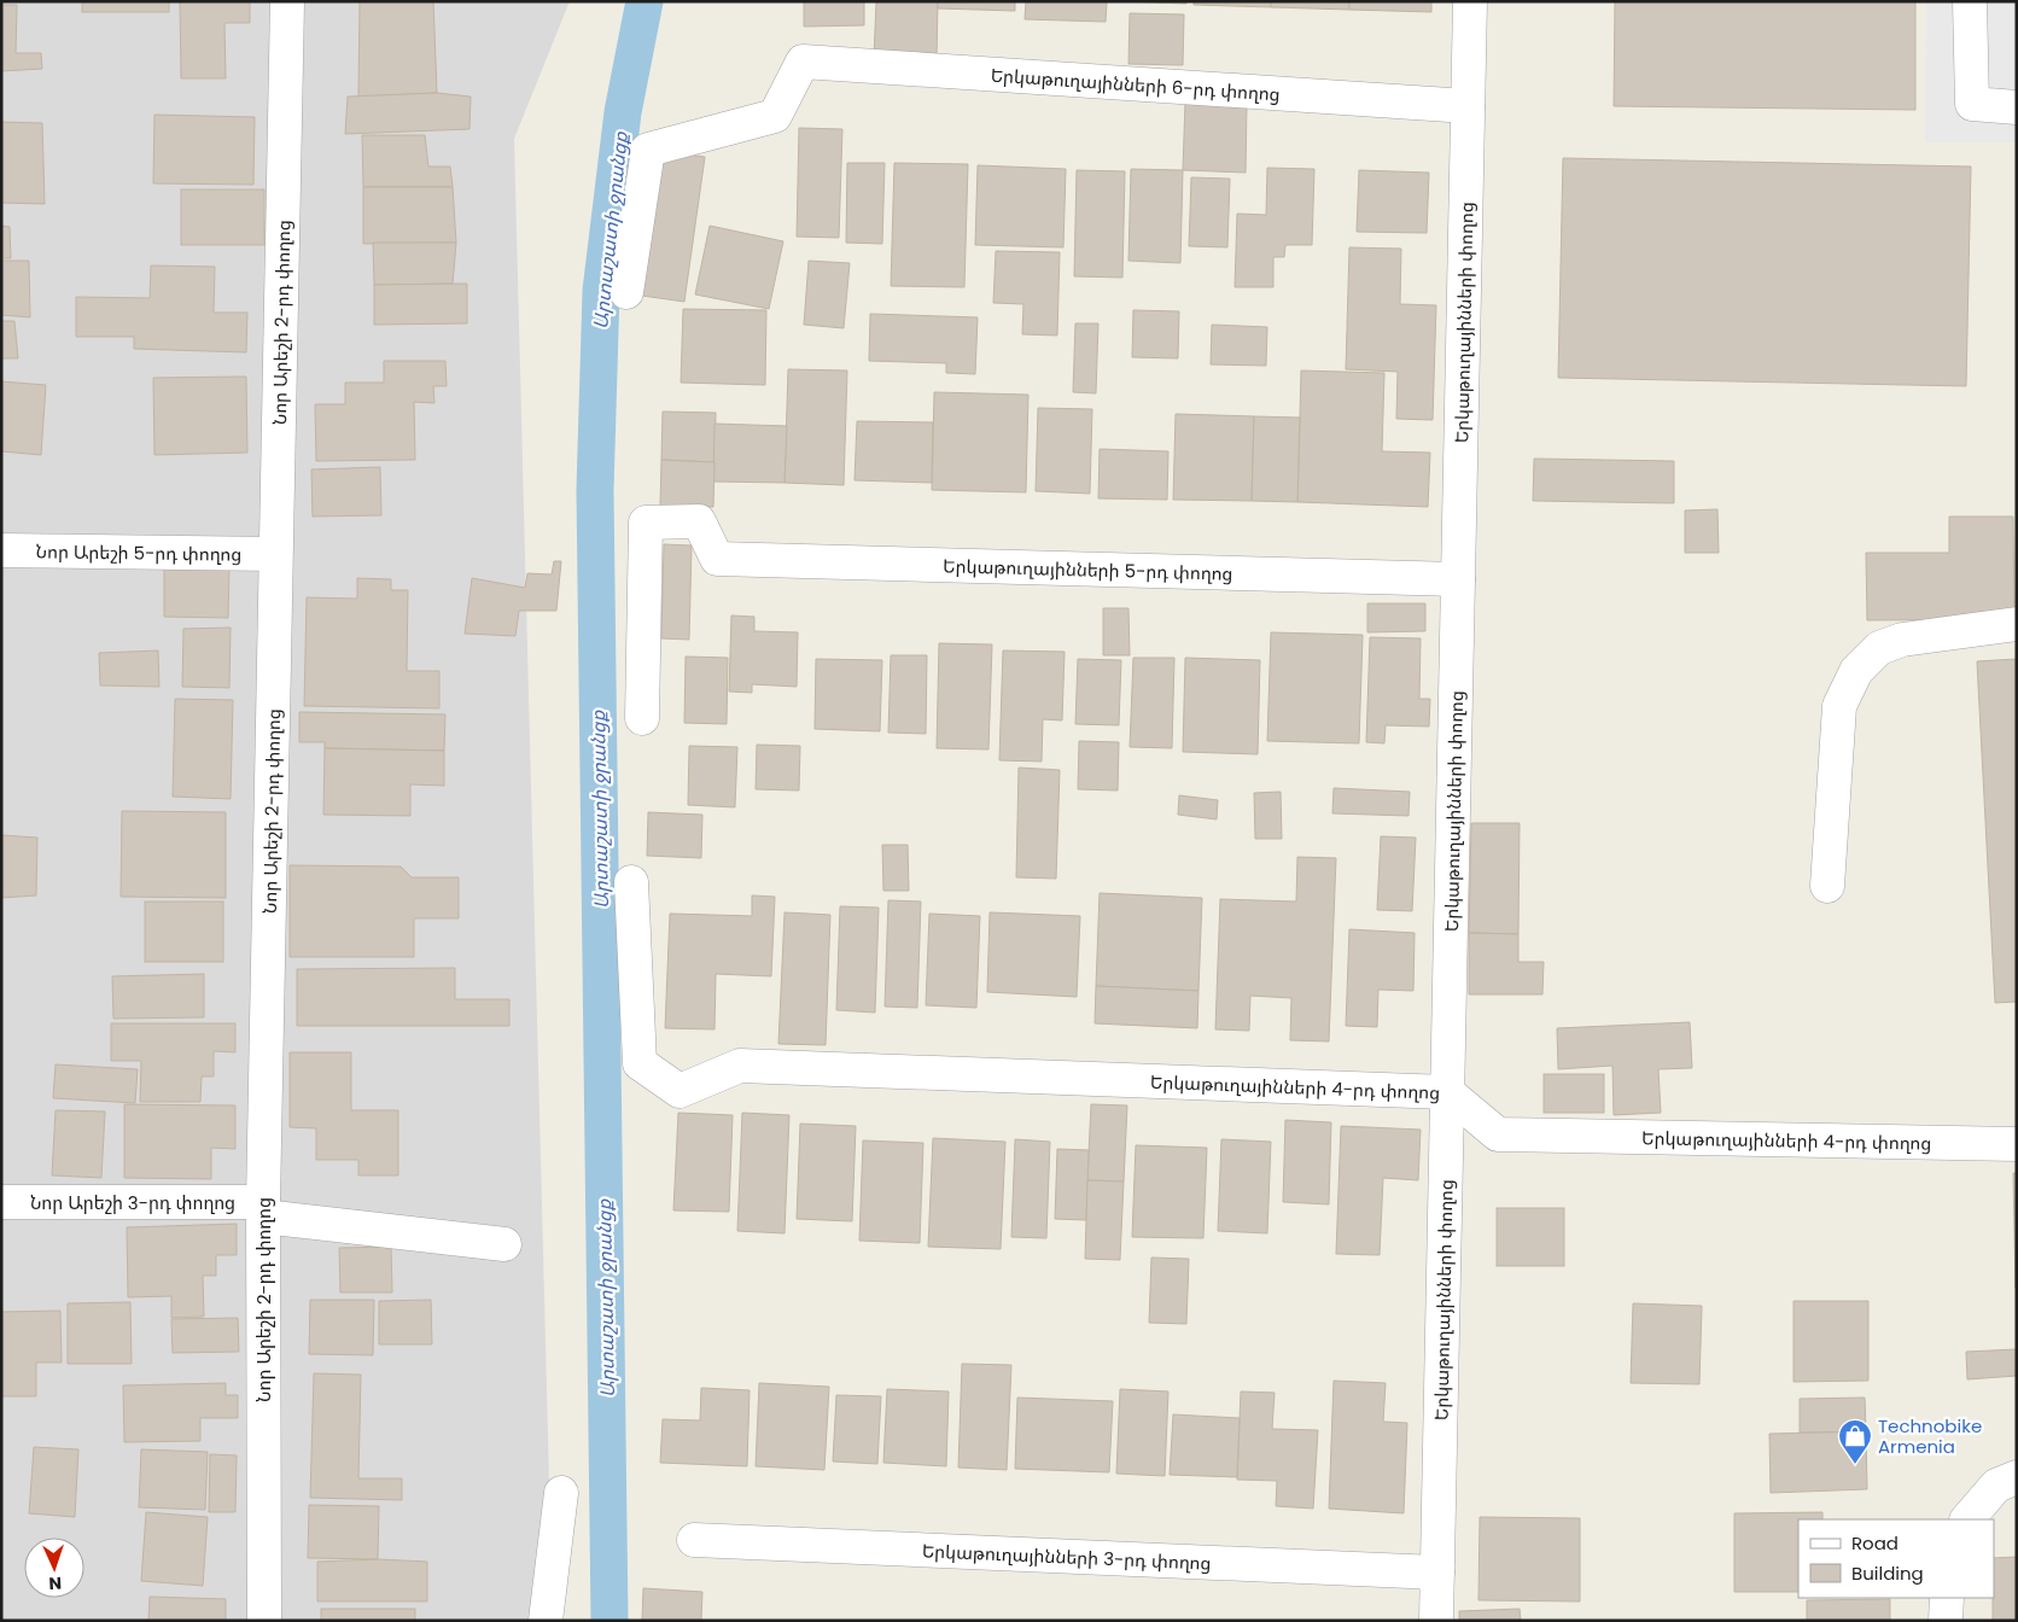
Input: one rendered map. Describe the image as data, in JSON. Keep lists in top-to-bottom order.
{
  "streets": {
    "street": [
      "Երկաթուղայինների 6-րդ փողոց",
      "Նոր Արեշի 2-րդ փողոց",
      "Երկաթուղայինների փողոց",
      "Նոր Արեշի 5-րդ փողոց",
      "Երկաթուղայինների 5-րդ փողոց",
      "Երկաթուղայինների 4-րդ փողոց",
      "Նոր Արեշի 3-րդ փողոց",
      "Երկաթուղայինների 3-րդ փողոց"
    ]
  },
  "crossings": [
    ["Երկաթուղայինների 6-րդ փողոց", "Երկաթուղայինների փողոց"],
    ["Նոր Արեշի 2-րդ փողոց", "Նոր Արեշի 5-րդ փողոց"],
    ["Նոր Արեշի 2-րդ փողոց", "Նոր Արեշի 3-րդ փողոց"],
    ["Երկաթուղայինների փողոց", "Երկաթուղայինների 5-րդ փողոց"],
    ["Երկաթուղայինների փողոց", "Երկաթուղայինների 4-րդ փողոց"],
    ["Երկաթուղայինների փողոց", "Երկաթուղայինների 3-րդ փողոց"]
  ],
  "water": ["Արտաշատի ջրանցք"],
  "places": {
    "shop": ["Technobike Armenia"]
  },
  "legend": ["Road", "Building"],
  "north": "bottom"
}
